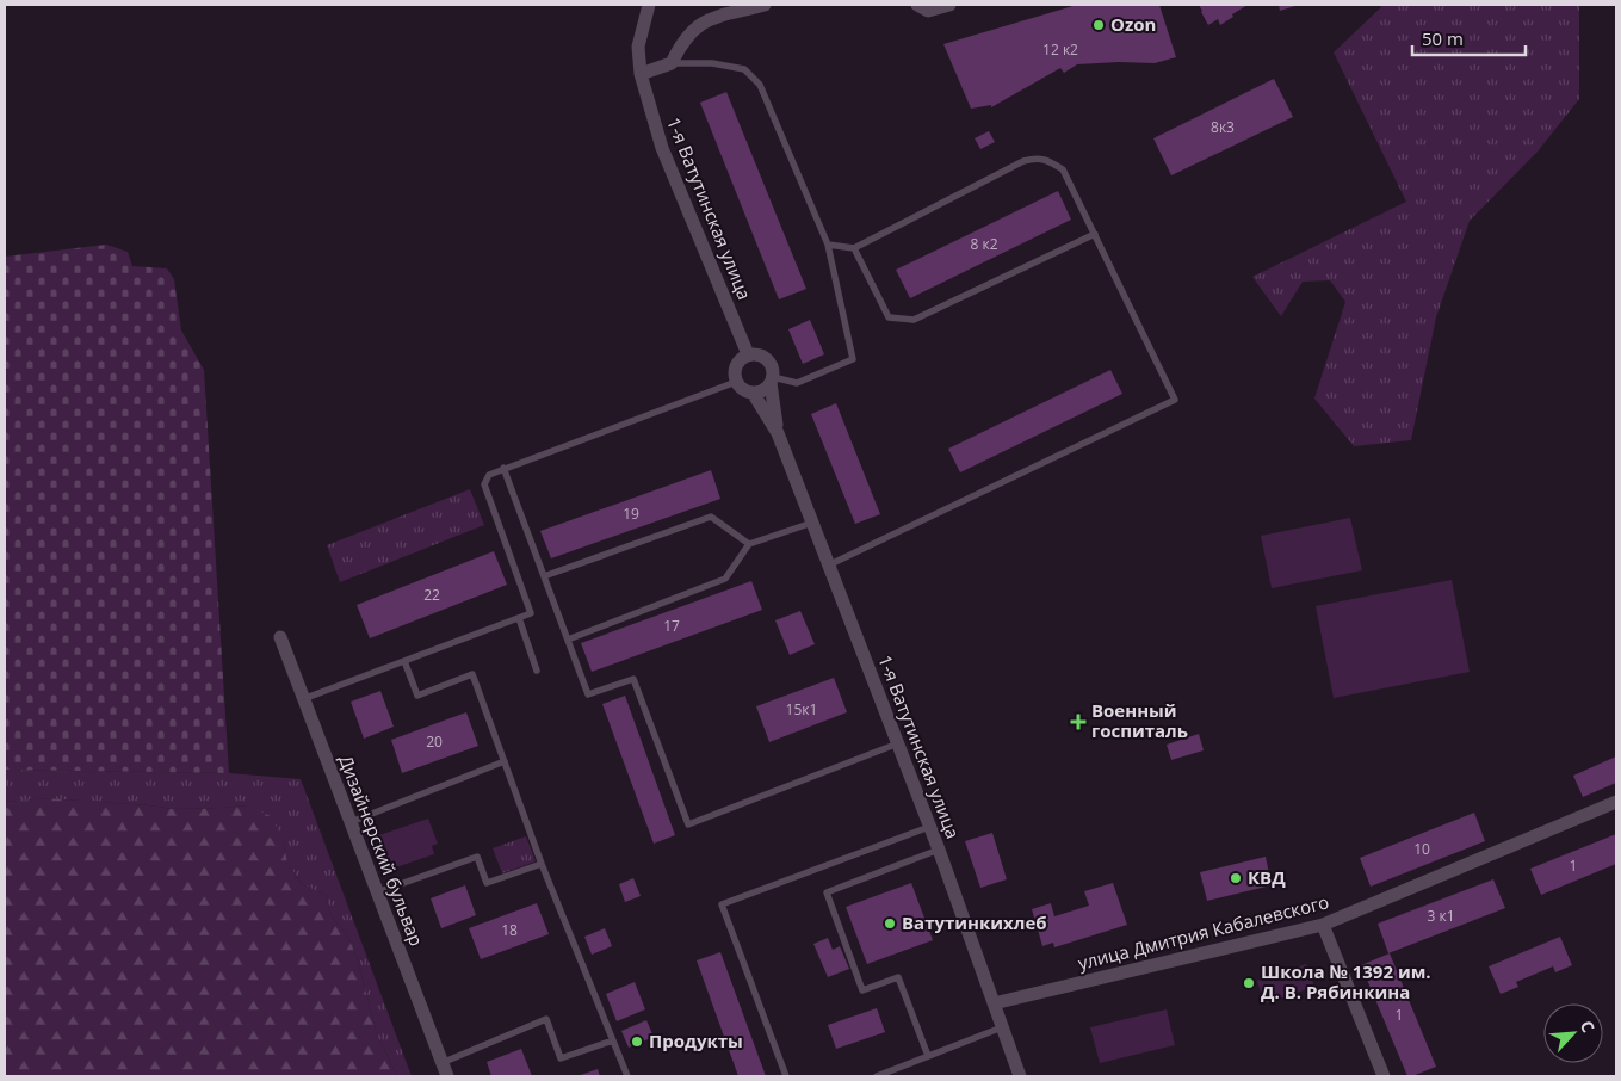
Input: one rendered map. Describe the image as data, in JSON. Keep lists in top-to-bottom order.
{
  "streets": {
    "street": ["1-я Ватутинская улица", "Дизайнерский бульвар", "улица Дмитрия Кабалевского"]
  },
  "crossings": [
    ["1-я Ватутинская улица", "улица Дмитрия Кабалевского"]
  ],
  "places": {
    "other": [
      "Ozon",
      "КВД",
      "Ватутинкихлеб",
      "Школа № 1392 им. Д. В. Рябинкина",
      "Продукты"
    ],
    "health": ["Военный госпиталь"]
  },
  "house_numbers": [
    "12 к2",
    "8к3",
    "8 к2",
    "19",
    "22",
    "17",
    "15к1",
    "20",
    "10",
    "1",
    "3 к1",
    "18",
    "1"
  ],
  "scale_bar": "50 m",
  "north": "top right"
}
